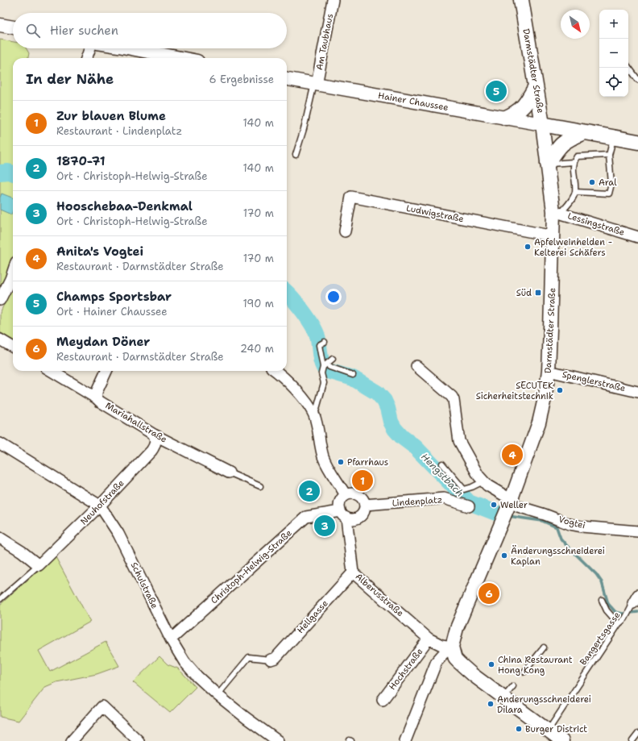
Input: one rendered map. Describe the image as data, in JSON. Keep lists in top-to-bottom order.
{
  "streets": {
    "main road": ["Darmstädter Straße"],
    "street": [
      "Am Taubhaus",
      "Hainer Chaussee",
      "Ludwigstraße",
      "Lessingstraße",
      "Spenglerstraße",
      "Mariahallstraße",
      "Lindenplatz",
      "Neuhofstraße",
      "Vogtei",
      "Christoph-Helwig-Straße",
      "Schulstraße",
      "Alberusstraße",
      "Hellgasse",
      "Hochstraße"
    ],
    "lane": ["Bangertsgasse"]
  },
  "crossings": [
    ["Am Taubhaus", "Hainer Chaussee"],
    ["Darmstädter Straße", "Hainer Chaussee"],
    ["Darmstädter Straße", "Ludwigstraße"],
    ["Darmstädter Straße", "Lessingstraße"],
    ["Darmstädter Straße", "Spenglerstraße"],
    ["Darmstädter Straße", "Vogtei"],
    ["Darmstädter Straße", "Alberusstraße"],
    ["Mariahallstraße", "Neuhofstraße"],
    ["Lindenplatz", "Christoph-Helwig-Straße"],
    ["Lindenplatz", "Alberusstraße"],
    ["Neuhofstraße", "Schulstraße"],
    ["Christoph-Helwig-Straße", "Schulstraße"],
    ["Christoph-Helwig-Straße", "Alberusstraße"],
    ["Alberusstraße", "Hellgasse"],
    ["Alberusstraße", "Hochstraße"]
  ],
  "water": ["Hengstbach"],
  "places": {
    "other": [
      "Aral",
      "Apfelweinhelden - Kelterei Schäfers",
      "SECUTEK Sicherheitstechnik",
      "Pfarrhaus",
      "Weller",
      "Änderungsschneiderei Kaplan",
      "China Restaurant Hong Kong",
      "Anderungsschneiderei Dilara",
      "Burger District"
    ],
    "transit": ["Süd"]
  },
  "north": "bottom right",
  "page": {
    "map_buttons": ["+", "−"],
    "search": "Hier suchen",
    "heading": ["In der Nähe", "6 Ergebnisse"],
    "pins": [
      "5",
      "4",
      "1",
      "2",
      "3",
      "6"
    ],
    "list": [
      {
        "mark": "1",
        "name": "Zur blauen Blume",
        "note": "Restaurant · Lindenplatz",
        "value": "140 m"
      },
      {
        "mark": "2",
        "name": "1870-71",
        "note": "Ort · Christoph-Helwig-Straße",
        "value": "140 m"
      },
      {
        "mark": "3",
        "name": "Hooschebaa-Denkmal",
        "note": "Ort · Christoph-Helwig-Straße",
        "value": "170 m"
      },
      {
        "mark": "4",
        "name": "Anita's Vogtei",
        "note": "Restaurant · Darmstädter Straße",
        "value": "170 m"
      },
      {
        "mark": "5",
        "name": "Champs Sportsbar",
        "note": "Ort · Hainer Chaussee",
        "value": "190 m"
      },
      {
        "mark": "6",
        "name": "Meydan Döner",
        "note": "Restaurant · Darmstädter Straße",
        "value": "240 m"
      }
    ]
  }
}
